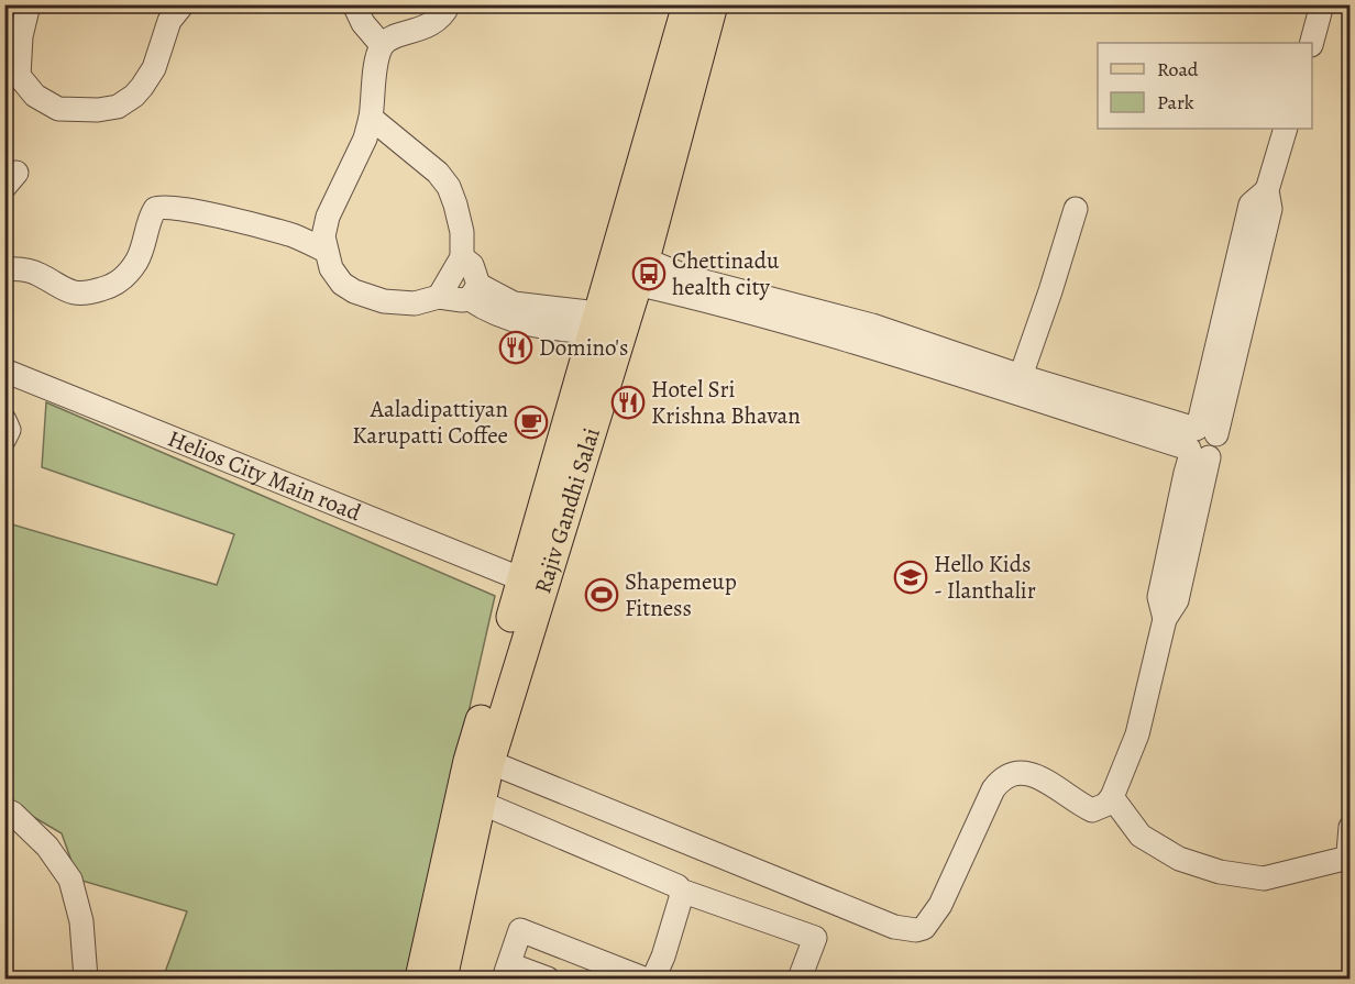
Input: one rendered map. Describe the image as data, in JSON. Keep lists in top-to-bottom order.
{
  "streets": {
    "main road": ["Rajiv Gandhi Salai"],
    "street": ["Helios City Main road"]
  },
  "crossings": [
    ["Helios City Main road", "Rajiv Gandhi Salai"]
  ],
  "places": {
    "bus stop": ["Chettinadu health city"],
    "restaurant": ["Domino's", "Hotel Sri Krishna Bhavan"],
    "cafe": ["Aaladipattiyan Karupatti Coffee"],
    "school or university": ["Hello Kids - Ilanthalir"],
    "sports": ["Shapemeup Fitness"]
  },
  "legend": ["Road", "Park"]
}
